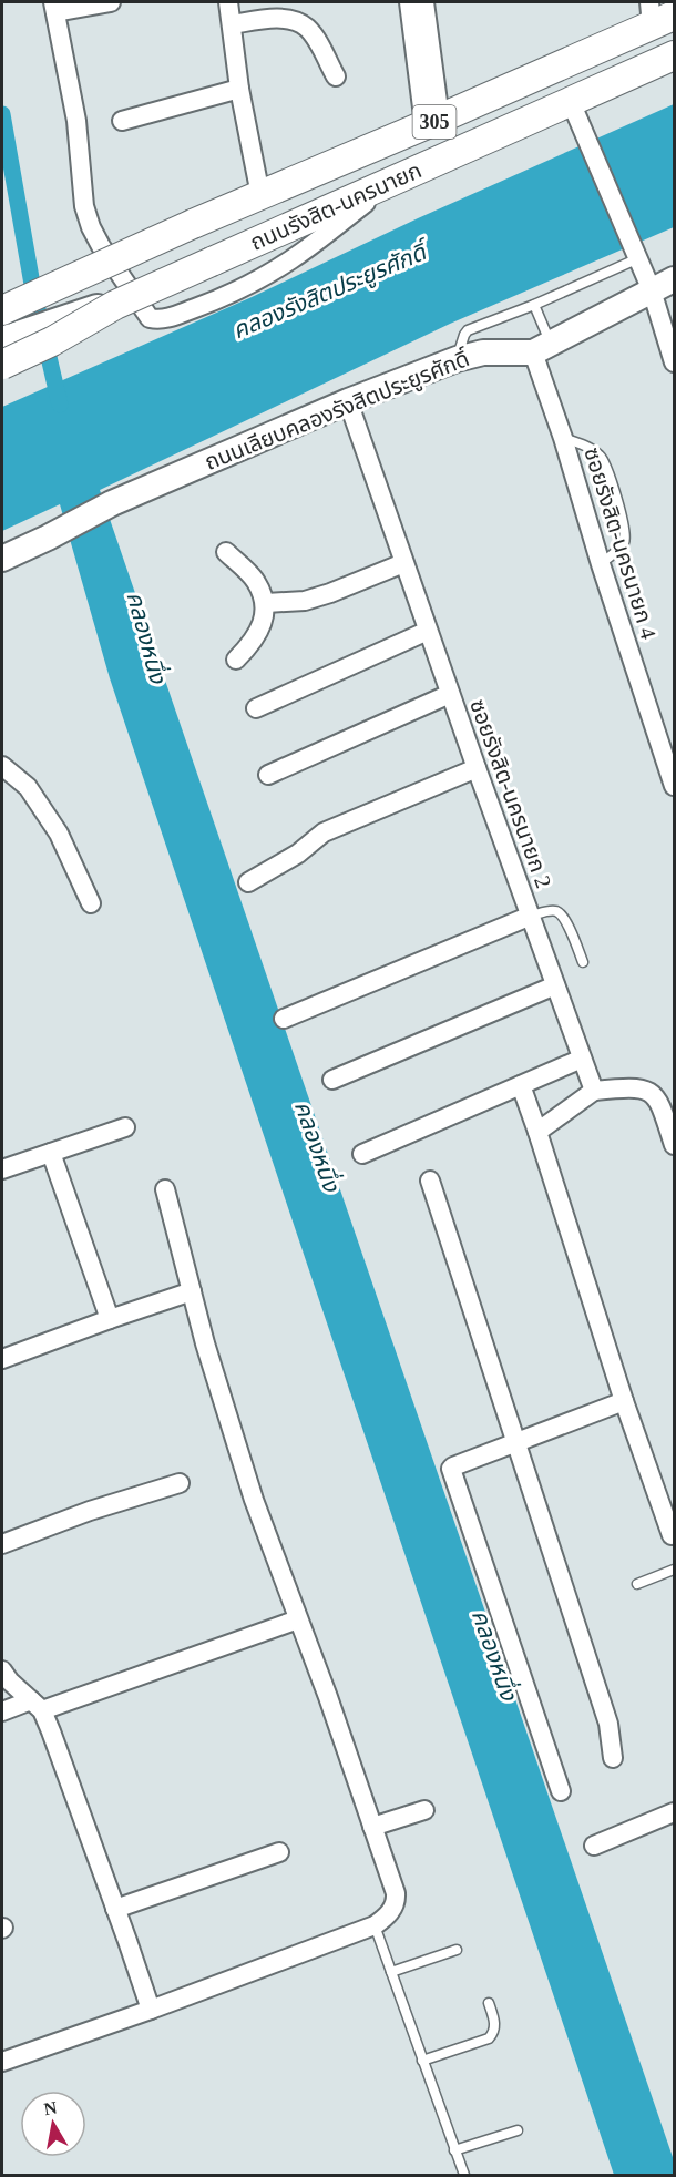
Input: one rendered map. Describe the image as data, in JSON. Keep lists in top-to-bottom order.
{
  "streets": {
    "main road": ["305", "ถนนรังสิต-นครนายก"],
    "street": ["ถนนเลียบคลองรังสิตประยูรศักดิ์", "ซอยรังสิต-นครนายก 4", "ซอยรังสิต-นครนายก 2"]
  },
  "crossings": [
    ["ถนนเลียบคลองรังสิตประยูรศักดิ์", "ซอยรังสิต-นครนายก 4"],
    ["ถนนเลียบคลองรังสิตประยูรศักดิ์", "ซอยรังสิต-นครนายก 2"]
  ],
  "water": ["คลองรังสิตประยูรศักดิ์", "คลองหนึ่ง"],
  "north": "top"
}
